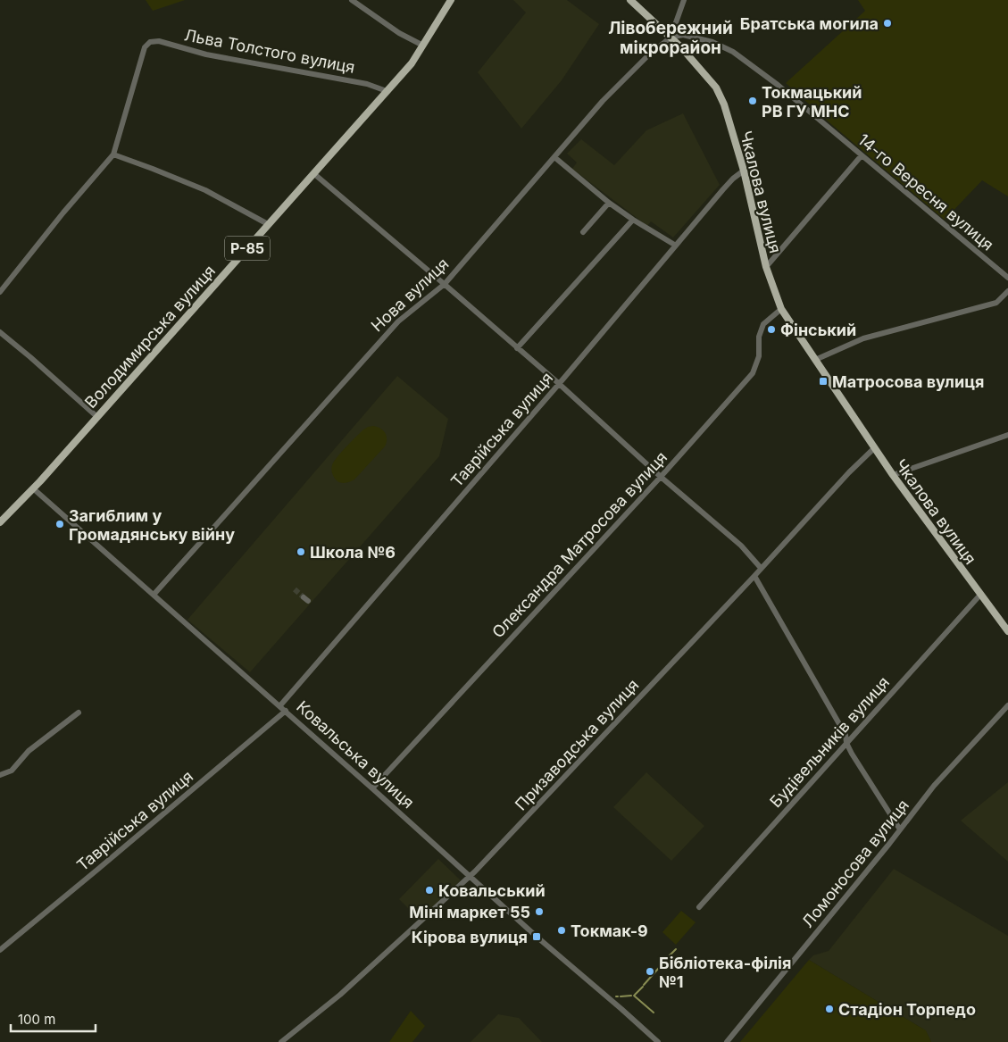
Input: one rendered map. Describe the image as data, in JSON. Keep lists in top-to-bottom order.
{
  "streets": {
    "main road": ["Чкалова вулиця", "Р-85", "Володимирська вулиця"],
    "street": [
      "Льва Толстого вулиця",
      "14-го Вересня вулиця",
      "Нова вулиця",
      "Таврійська вулиця",
      "Олександра Матросова вулиця",
      "Будівельників вулиця",
      "Призаводська вулиця",
      "Ковальська вулиця",
      "Ломоносова вулиця"
    ]
  },
  "crossings": [
    ["Льва Толстого вулиця", "Володимирська вулиця"],
    ["Чкалова вулиця", "14-го Вересня вулиця"],
    ["Чкалова вулиця", "Нова вулиця"],
    ["Чкалова вулиця", "Таврійська вулиця"],
    ["Чкалова вулиця", "Олександра Матросова вулиця"],
    ["Чкалова вулиця", "Будівельників вулиця"],
    ["Чкалова вулиця", "Призаводська вулиця"],
    ["14-го Вересня вулиця", "Нова вулиця"],
    ["Нова вулиця", "Ковальська вулиця"],
    ["Володимирська вулиця", "Ковальська вулиця"],
    ["Таврійська вулиця", "Ковальська вулиця"],
    ["Олександра Матросова вулиця", "Ковальська вулиця"],
    ["Призаводська вулиця", "Ковальська вулиця"]
  ],
  "districts": ["Лівобережний мікрорайон"],
  "places": {
    "other": [
      "Братська могила",
      "Токмацький РВ ГУ МНС",
      "Фінський",
      "Загиблим у Громадянську війну",
      "Школа №6",
      "Ковальський",
      "Міні маркет 55",
      "Токмак-9",
      "Бібліотека-філія №1",
      "Стадіон Торпедо"
    ],
    "transit": ["Матросова вулиця", "Кірова вулиця"]
  },
  "scale_bar": "100 m"
}
